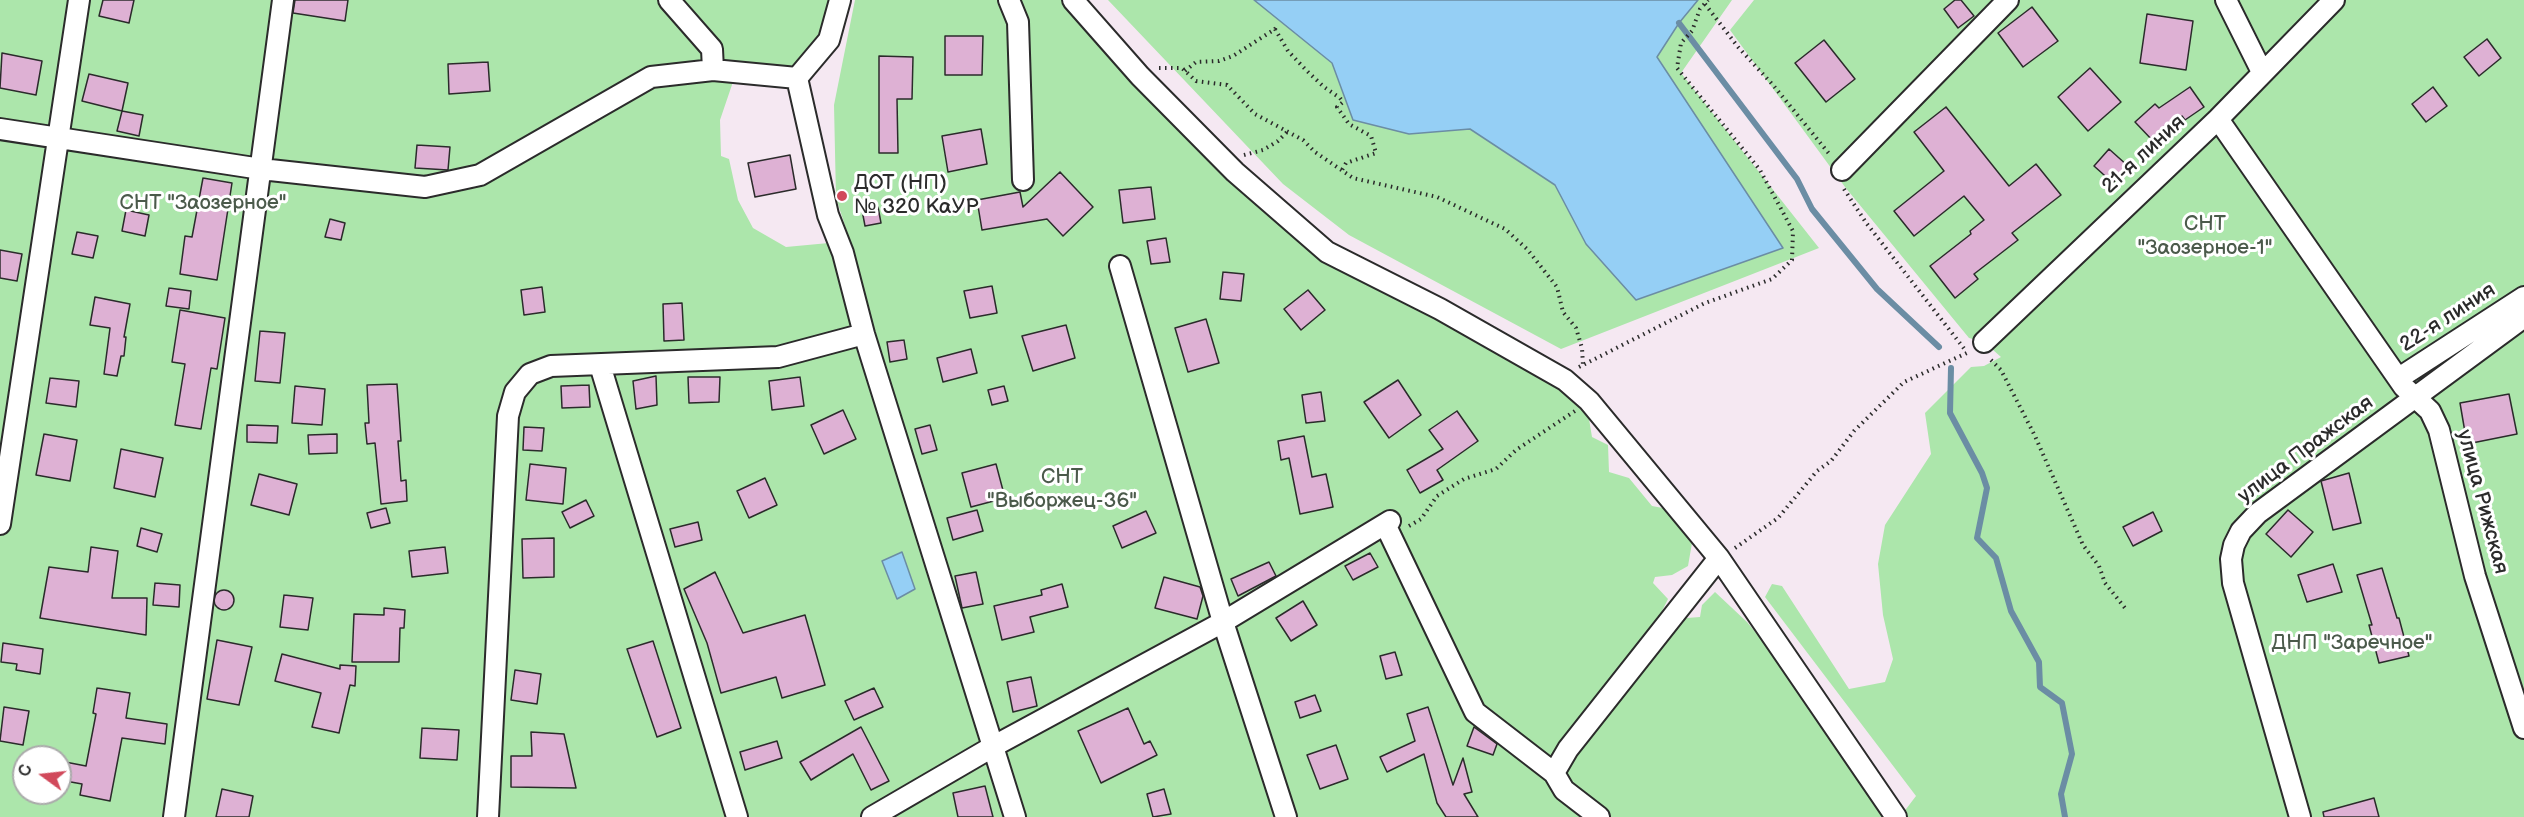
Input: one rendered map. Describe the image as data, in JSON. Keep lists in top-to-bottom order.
{
  "streets": {
    "street": [
      "21-я линия",
      "22-я линия",
      "улица Пражская",
      "улица Рижская"
    ]
  },
  "crossings": [
    ["21-я линия", "улица Рижская"],
    ["22-я линия", "улица Рижская"],
    ["улица Пражская", "улица Рижская"]
  ],
  "parks": [
    "СНТ \"Заозерное\"",
    "СНТ \"Заозерное-1\"",
    "СНТ \"Выборжец-36\"",
    "ДНП \"Заречное\""
  ],
  "places": ["ДОТ (НП) № 320 КаУР"],
  "north": "left"
}
